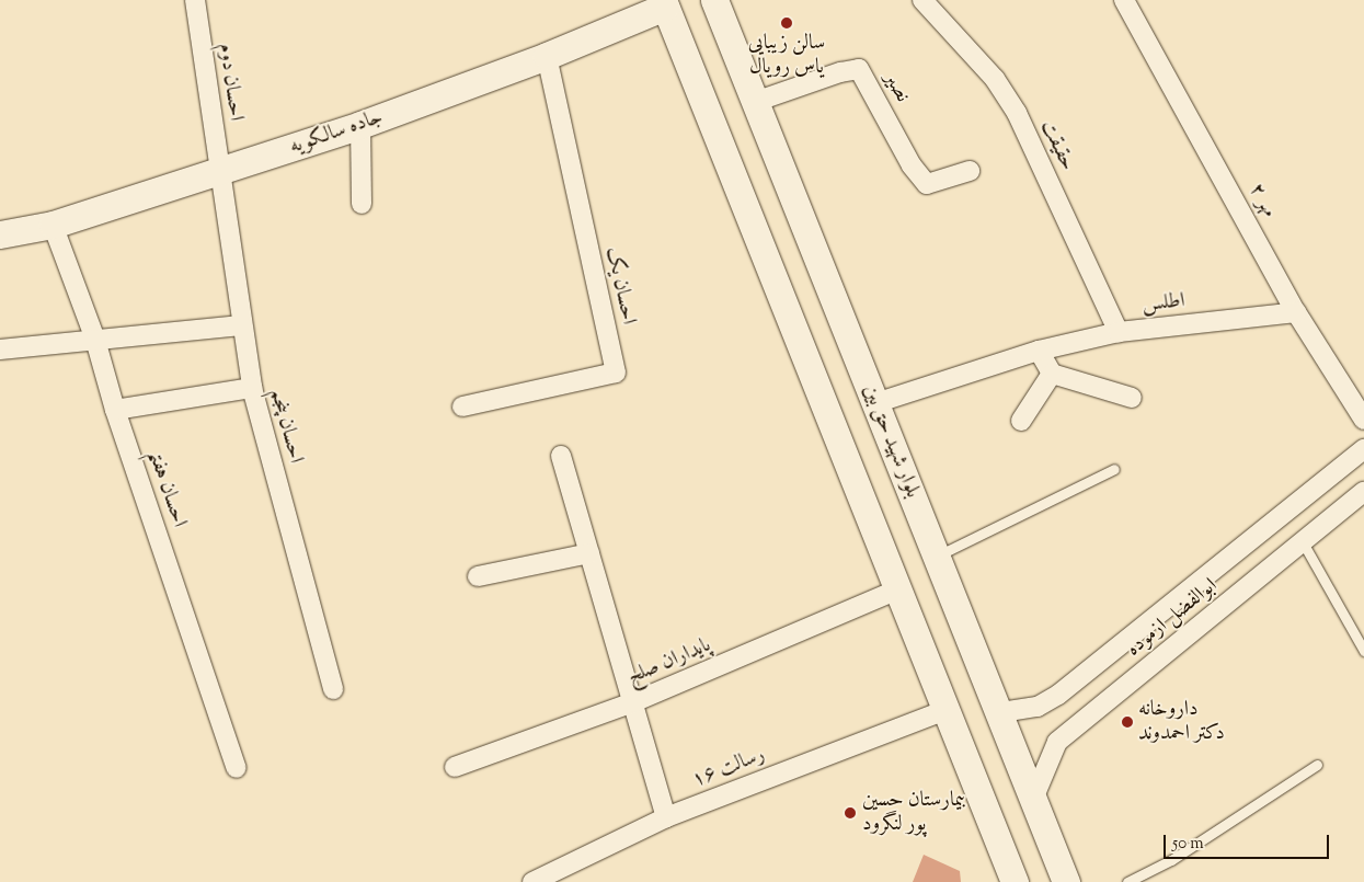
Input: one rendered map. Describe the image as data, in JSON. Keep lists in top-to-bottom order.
{
  "streets": {
    "main road": ["جاده سالکویه", "بلوار شهید حق بین"],
    "street": [
      "احسان دوم",
      "نصیر",
      "حقیقت",
      "مهر ۲",
      "احسان یک",
      "اطلس",
      "احسان پنجم",
      "احسان هفتم",
      "ابوالفضل ازموده",
      "پایداران صلح",
      "رسالت ۱۶"
    ]
  },
  "crossings": [
    ["احسان دوم", "جاده سالکویه"],
    ["احسان دوم", "احسان پنجم"],
    ["نصیر", "بلوار شهید حق بین"],
    ["جاده سالکویه", "احسان یک"],
    ["جاده سالکویه", "احسان پنجم"],
    ["جاده سالکویه", "احسان هفتم"],
    ["حقیقت", "اطلس"],
    ["مهر ۲", "اطلس"],
    ["اطلس", "بلوار شهید حق بین"],
    ["بلوار شهید حق بین", "ابوالفضل ازموده"]
  ],
  "places": ["سالن زیبایی یاس رویال", "داروخانه دکتر احمدوند", "بیمارستان حسین پور لنگرود"],
  "scale_bar": "50 m"
}
